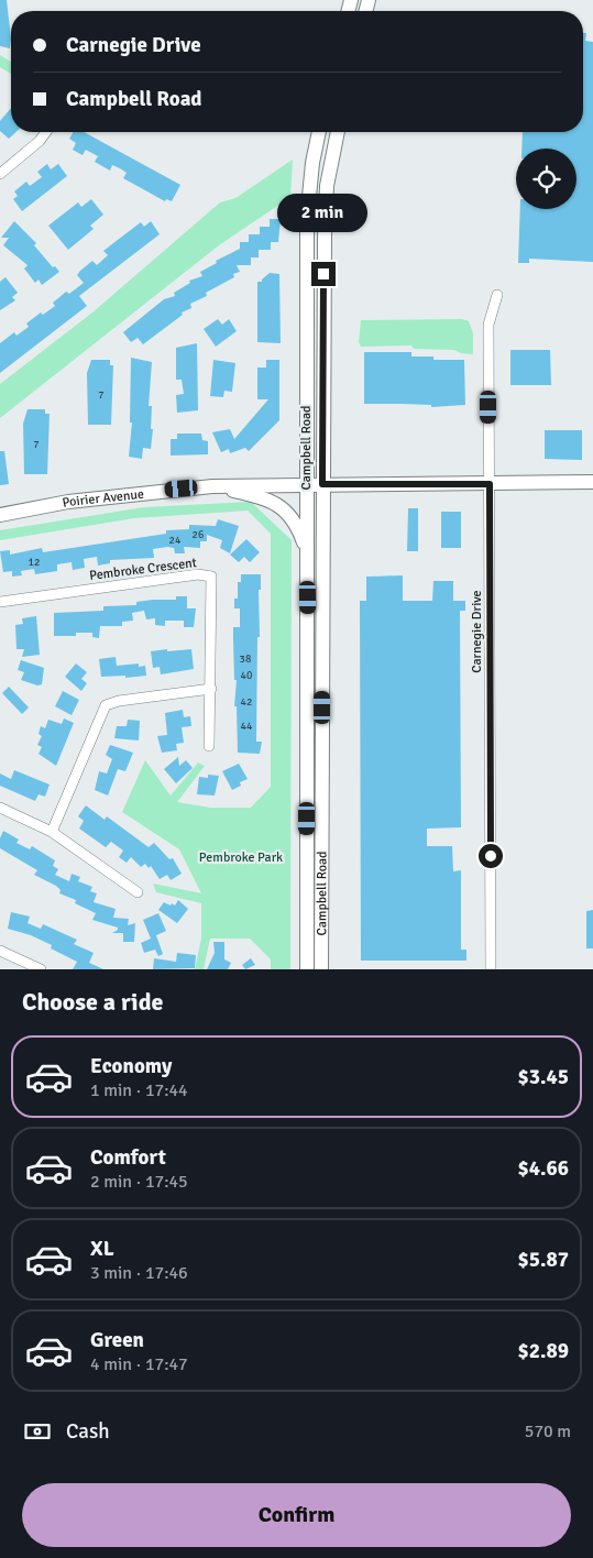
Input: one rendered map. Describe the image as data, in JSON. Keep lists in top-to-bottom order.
{
  "streets": {
    "main road": ["Campbell Road", "Poirier Avenue"],
    "street": ["Pembroke Crescent", "Carnegie Drive"]
  },
  "crossings": [
    ["Campbell Road", "Poirier Avenue"],
    ["Poirier Avenue", "Carnegie Drive"]
  ],
  "parks": ["Pembroke Park"],
  "house_numbers": [
    "7",
    "7",
    "26",
    "24",
    "12",
    "38",
    "40",
    "42",
    "44"
  ],
  "page": {
    "banner": ["Carnegie Drive", "Campbell Road"],
    "bubble": "2 min",
    "heading": "Choose a ride",
    "list": [
      {
        "name": "Economy",
        "note": "1 min · 17:44",
        "value": "$3.45"
      },
      {
        "name": "Comfort",
        "note": "2 min · 17:45",
        "value": "$4.66"
      },
      {
        "name": "XL",
        "note": "3 min · 17:46",
        "value": "$5.87"
      },
      {
        "name": "Green",
        "note": "4 min · 17:47",
        "value": "$2.89"
      }
    ],
    "pay": ["Cash", "570 m"],
    "buttons": "Confirm"
  }
}
